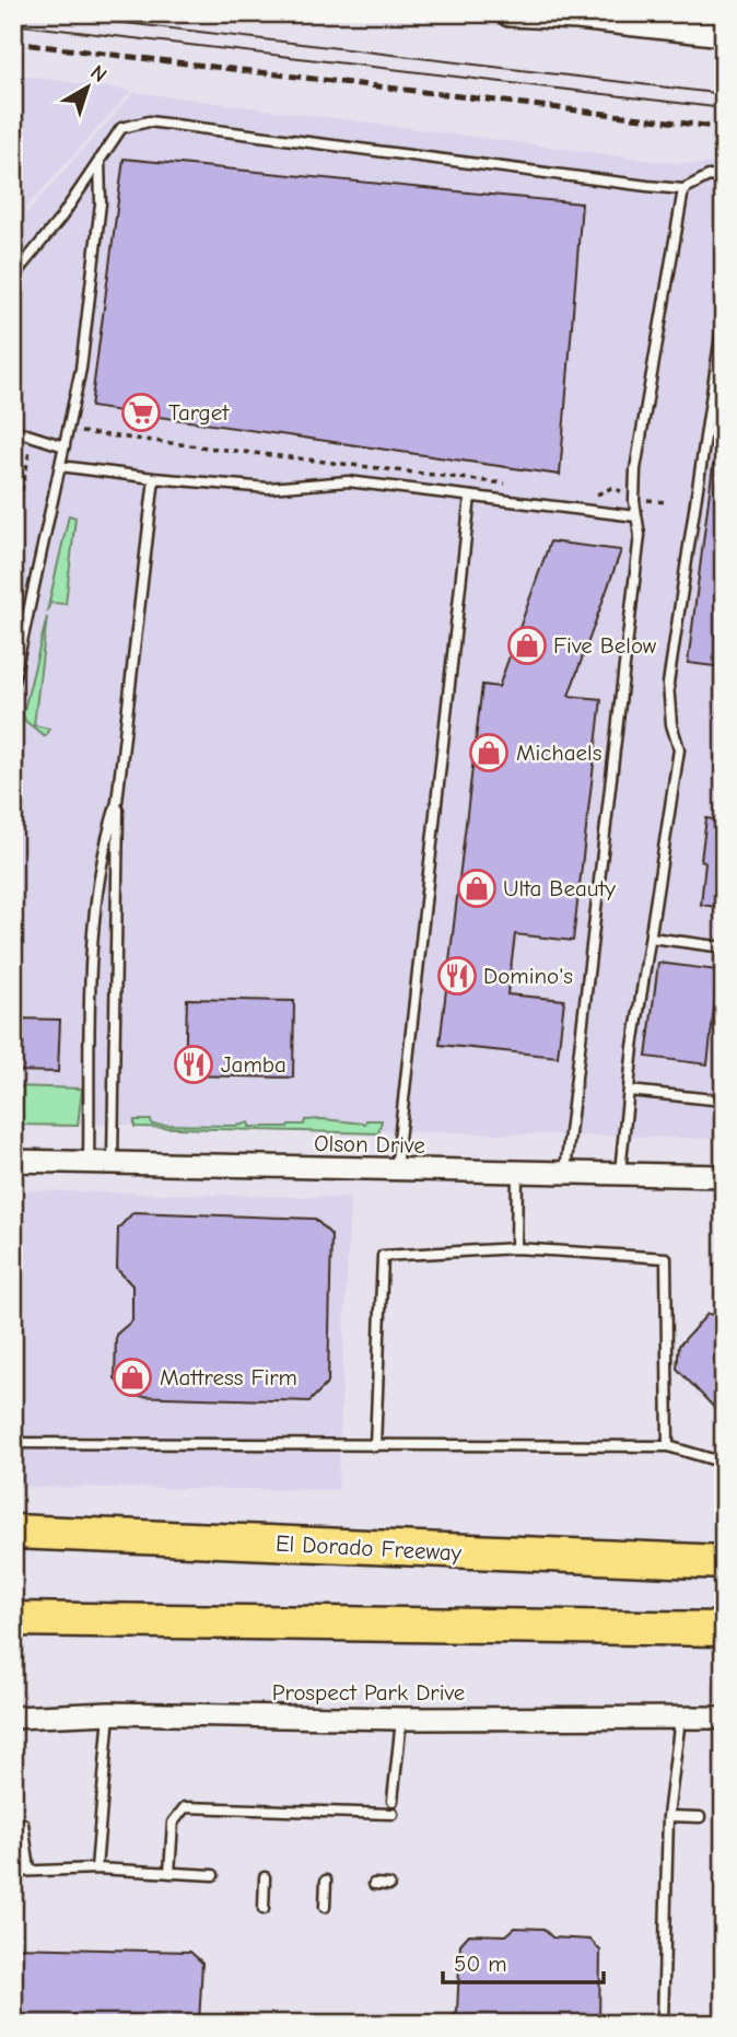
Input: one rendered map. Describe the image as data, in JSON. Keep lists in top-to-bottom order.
{
  "streets": {
    "highway": ["El Dorado Freeway"],
    "street": ["Olson Drive", "Prospect Park Drive"]
  },
  "places": {
    "supermarket": ["Target"],
    "shop": [
      "Five Below",
      "Michaels",
      "Ulta Beauty",
      "Mattress Firm"
    ],
    "restaurant": ["Domino's", "Jamba"]
  },
  "scale_bar": "50 m",
  "north": "top right"
}
